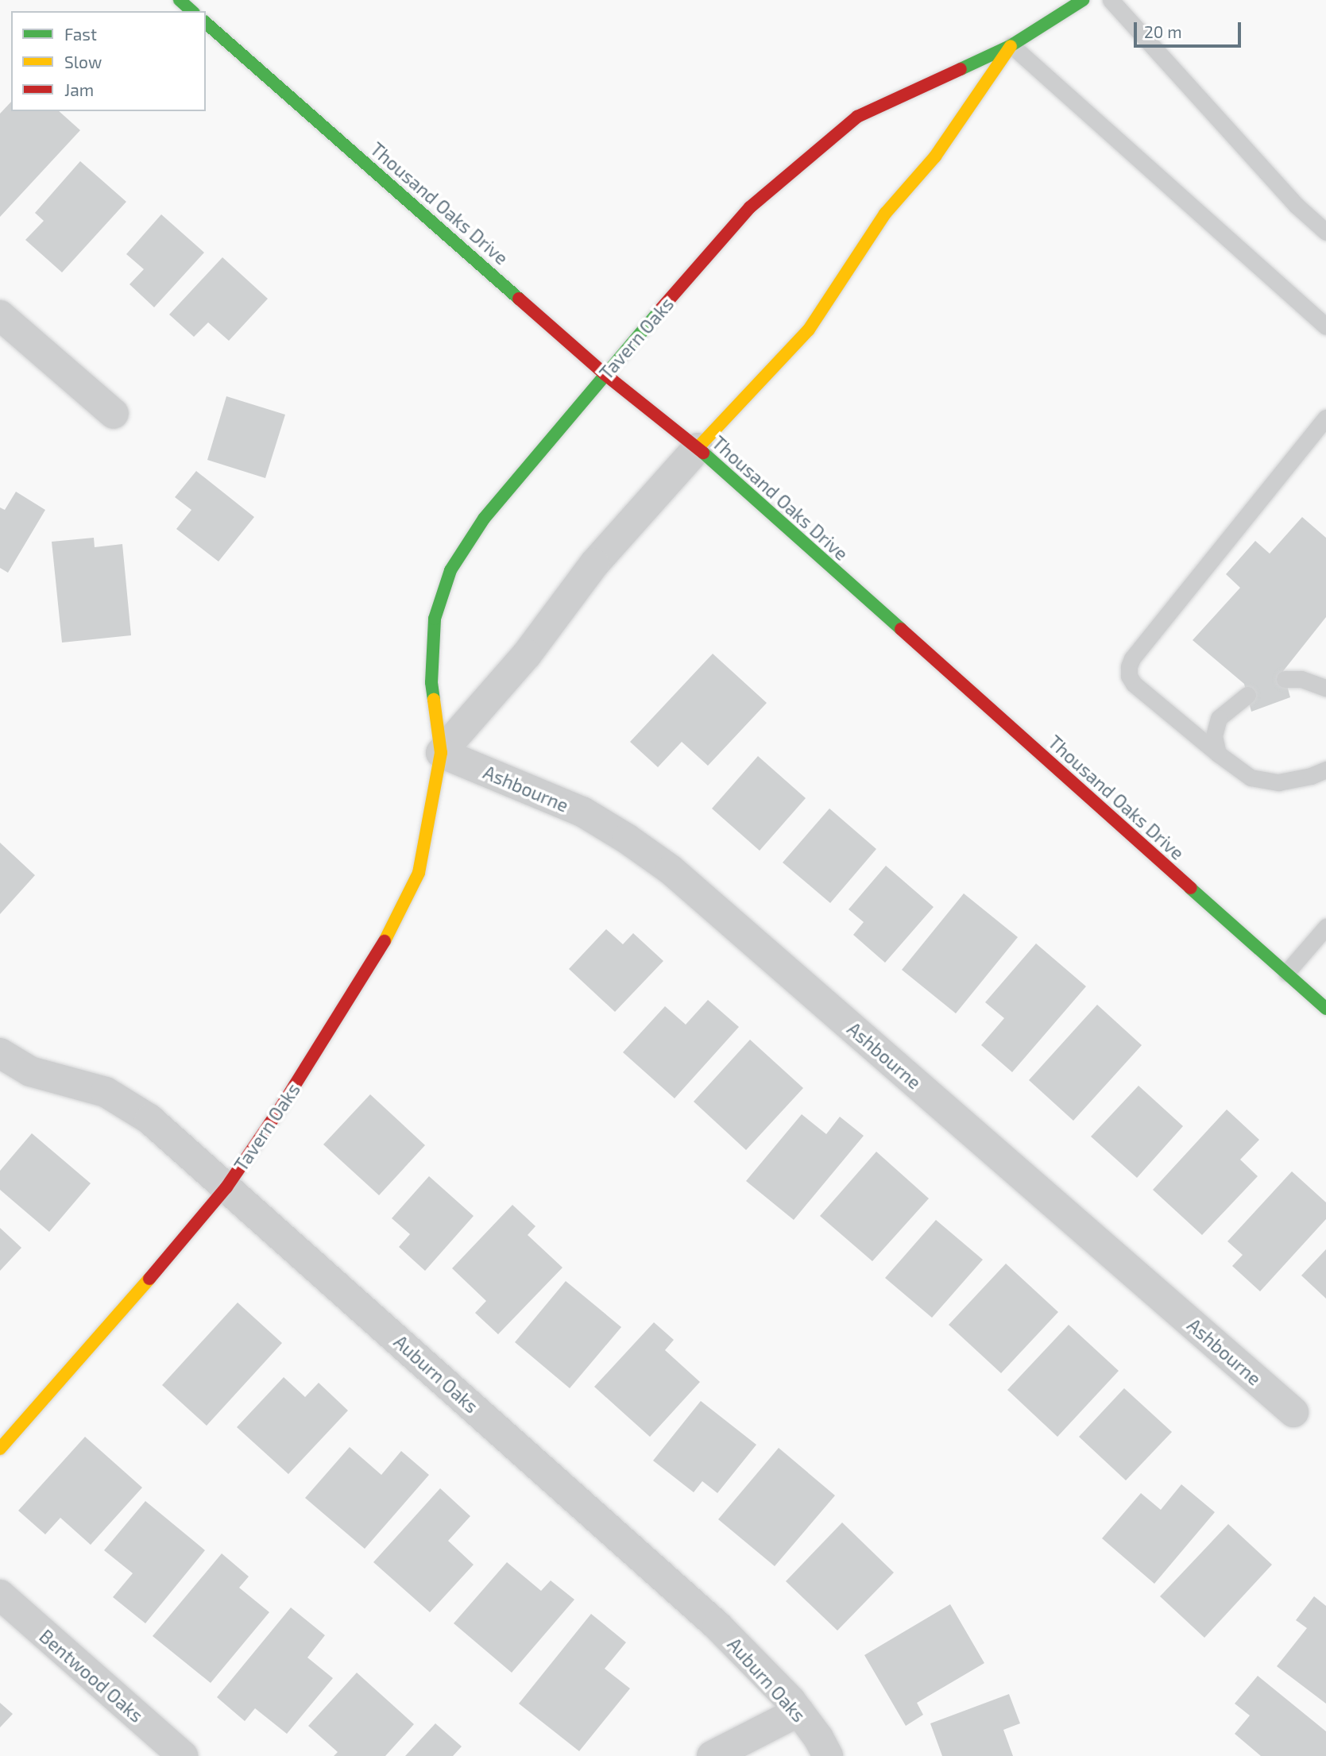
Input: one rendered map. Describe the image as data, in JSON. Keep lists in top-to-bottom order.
{
  "streets": {
    "street": [
      "Thousand Oaks Drive",
      "Tavern Oaks",
      "Ashbourne",
      "Auburn Oaks",
      "Bentwood Oaks"
    ]
  },
  "crossings": [
    ["Thousand Oaks Drive", "Tavern Oaks"],
    ["Tavern Oaks", "Ashbourne"],
    ["Tavern Oaks", "Auburn Oaks"]
  ],
  "legend": ["Fast", "Slow", "Jam"],
  "scale_bar": "20 m"
}
